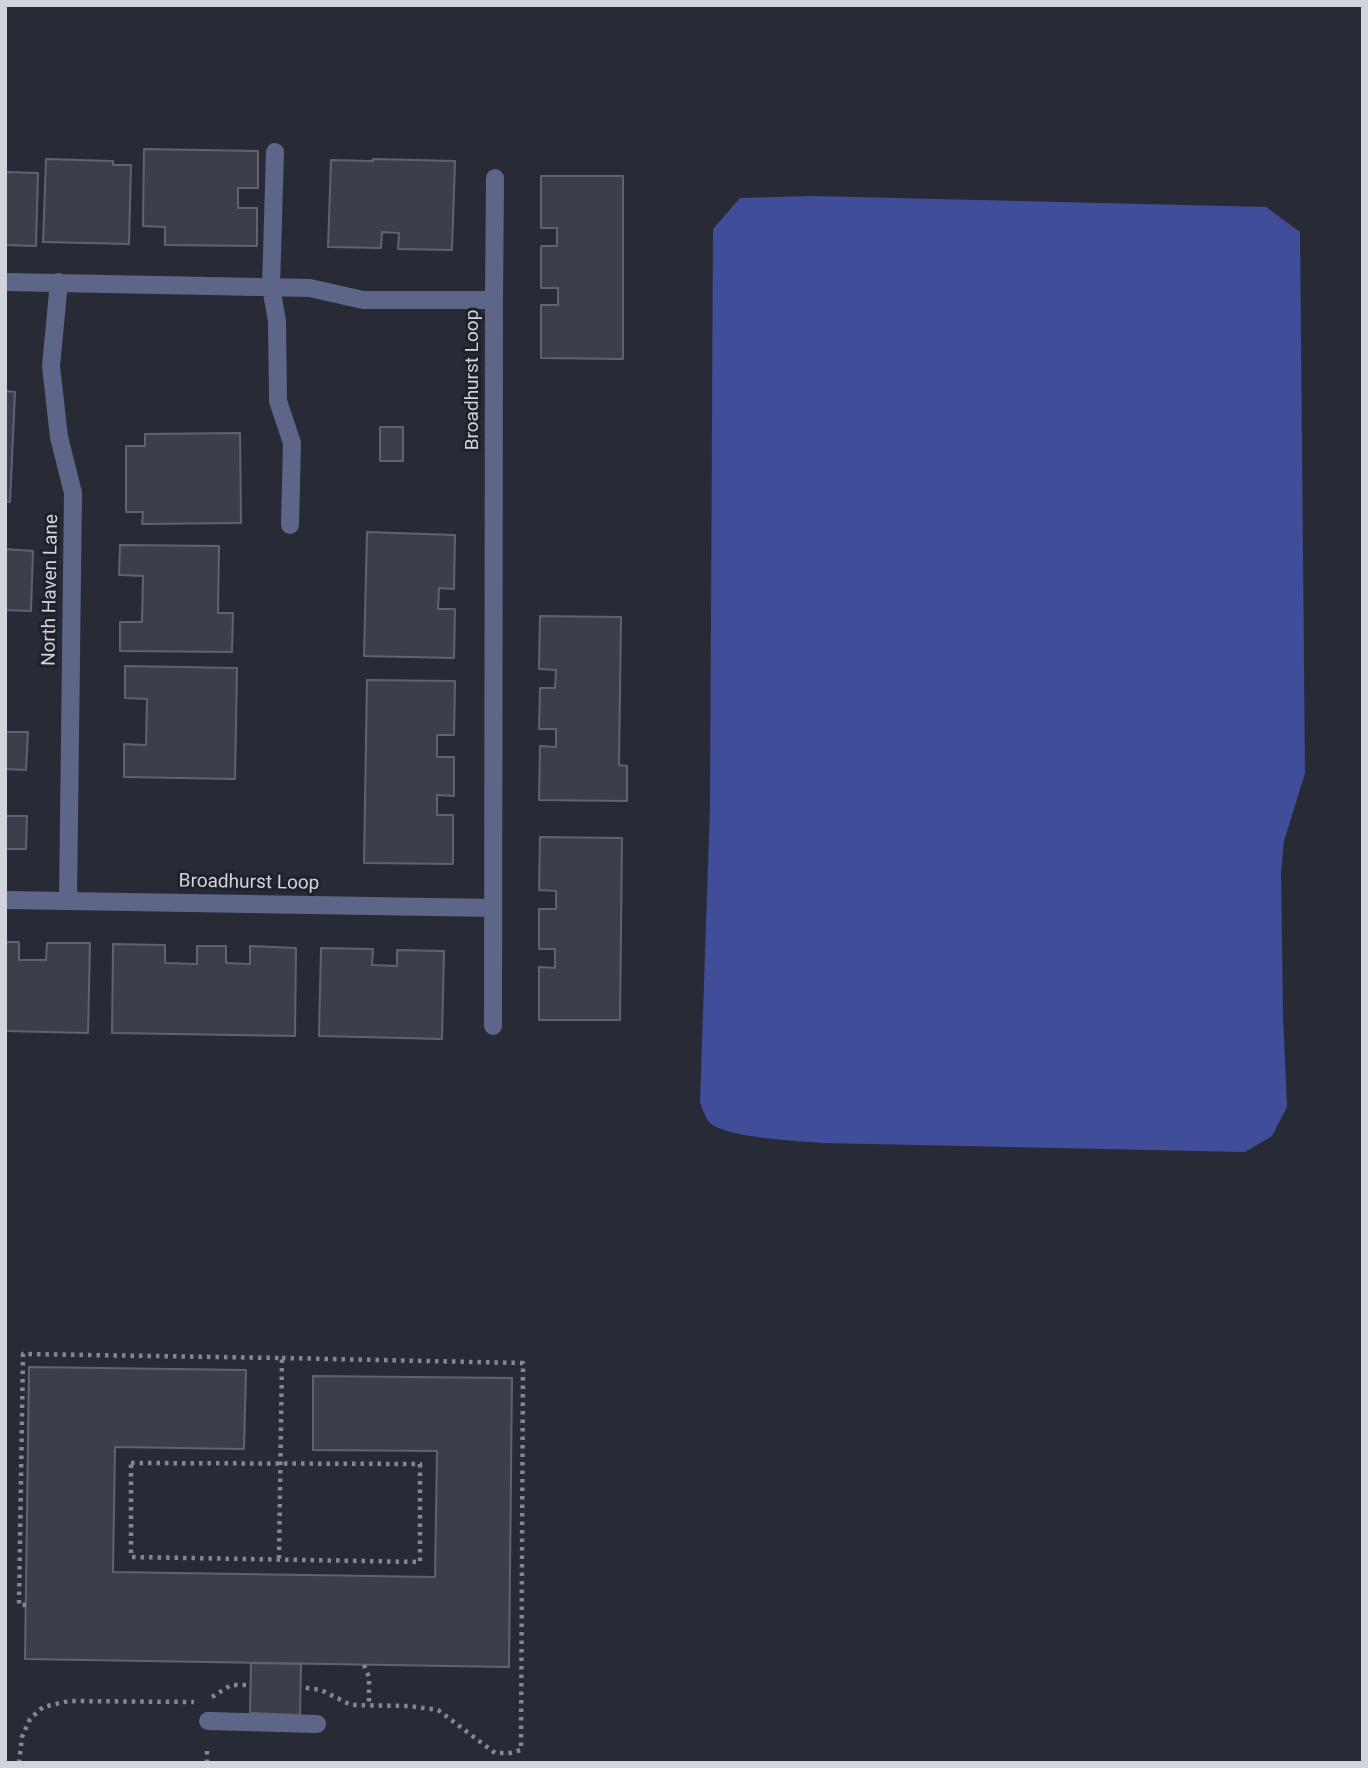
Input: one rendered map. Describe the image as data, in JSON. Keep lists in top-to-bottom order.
{
  "streets": {
    "street": ["Broadhurst Loop", "North Haven Lane"]
  },
  "crossings": [
    ["Broadhurst Loop", "North Haven Lane"]
  ]
}
